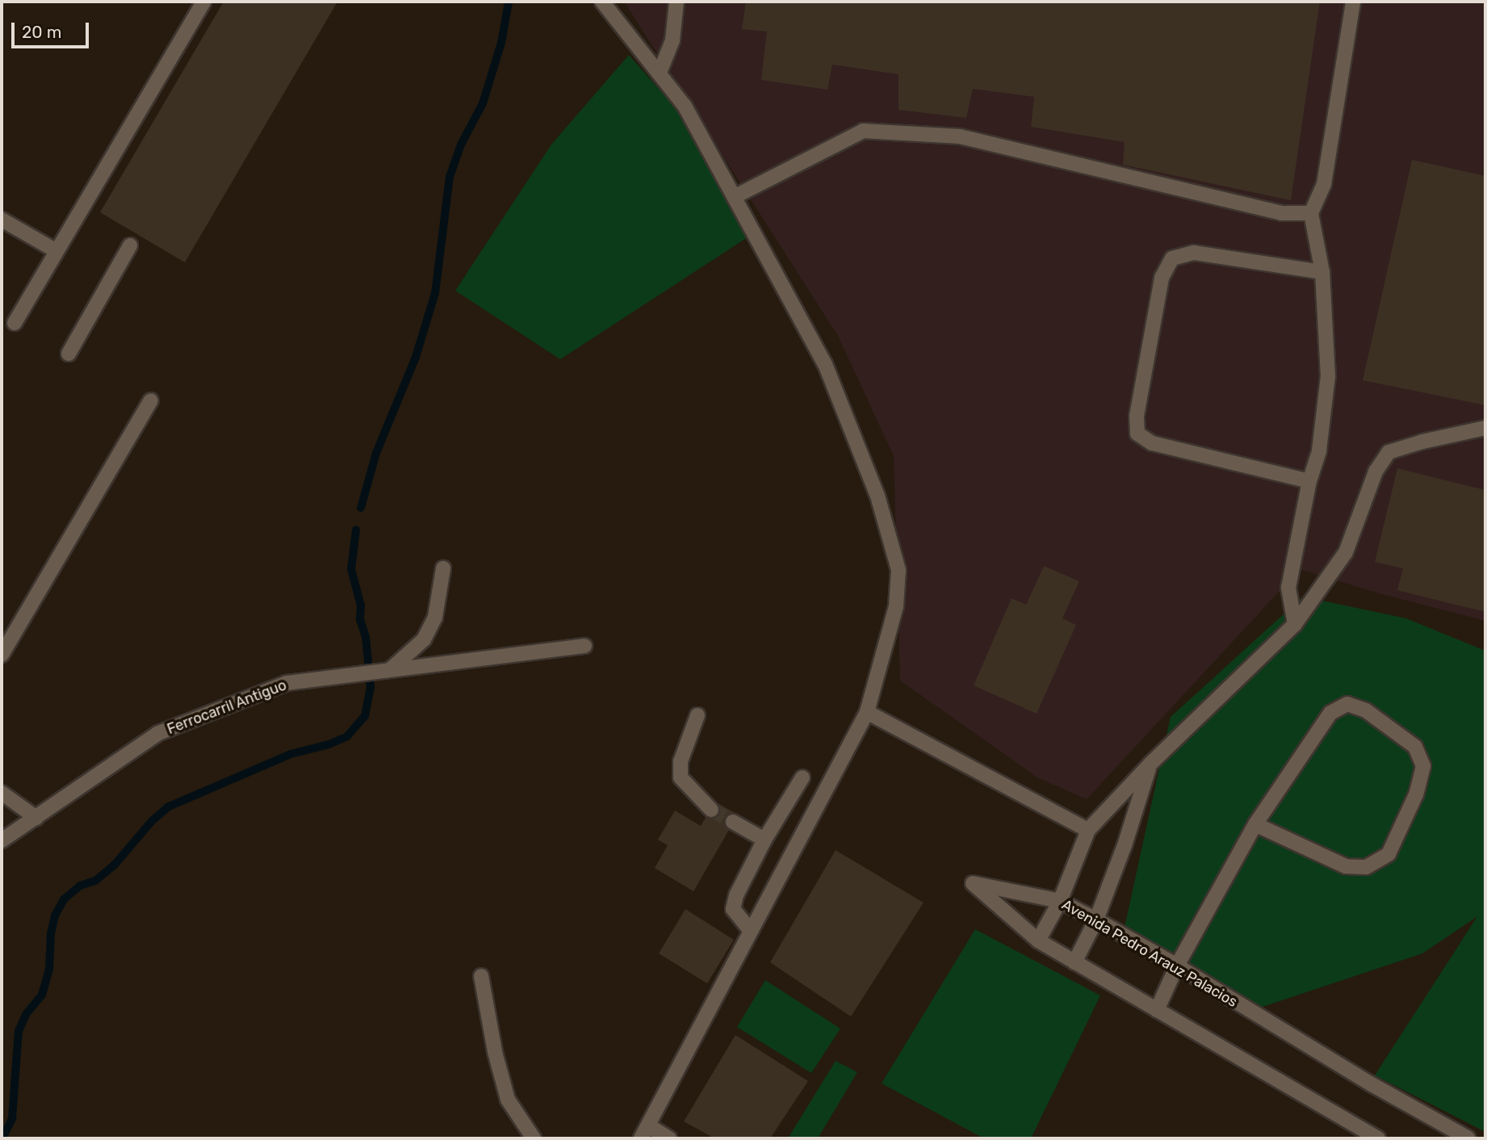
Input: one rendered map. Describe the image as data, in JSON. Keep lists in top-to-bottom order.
{
  "streets": {
    "street": ["Ferrocarril Antiguo", "Avenida Pedro Arauz Palacios"]
  },
  "scale_bar": "20 m"
}
